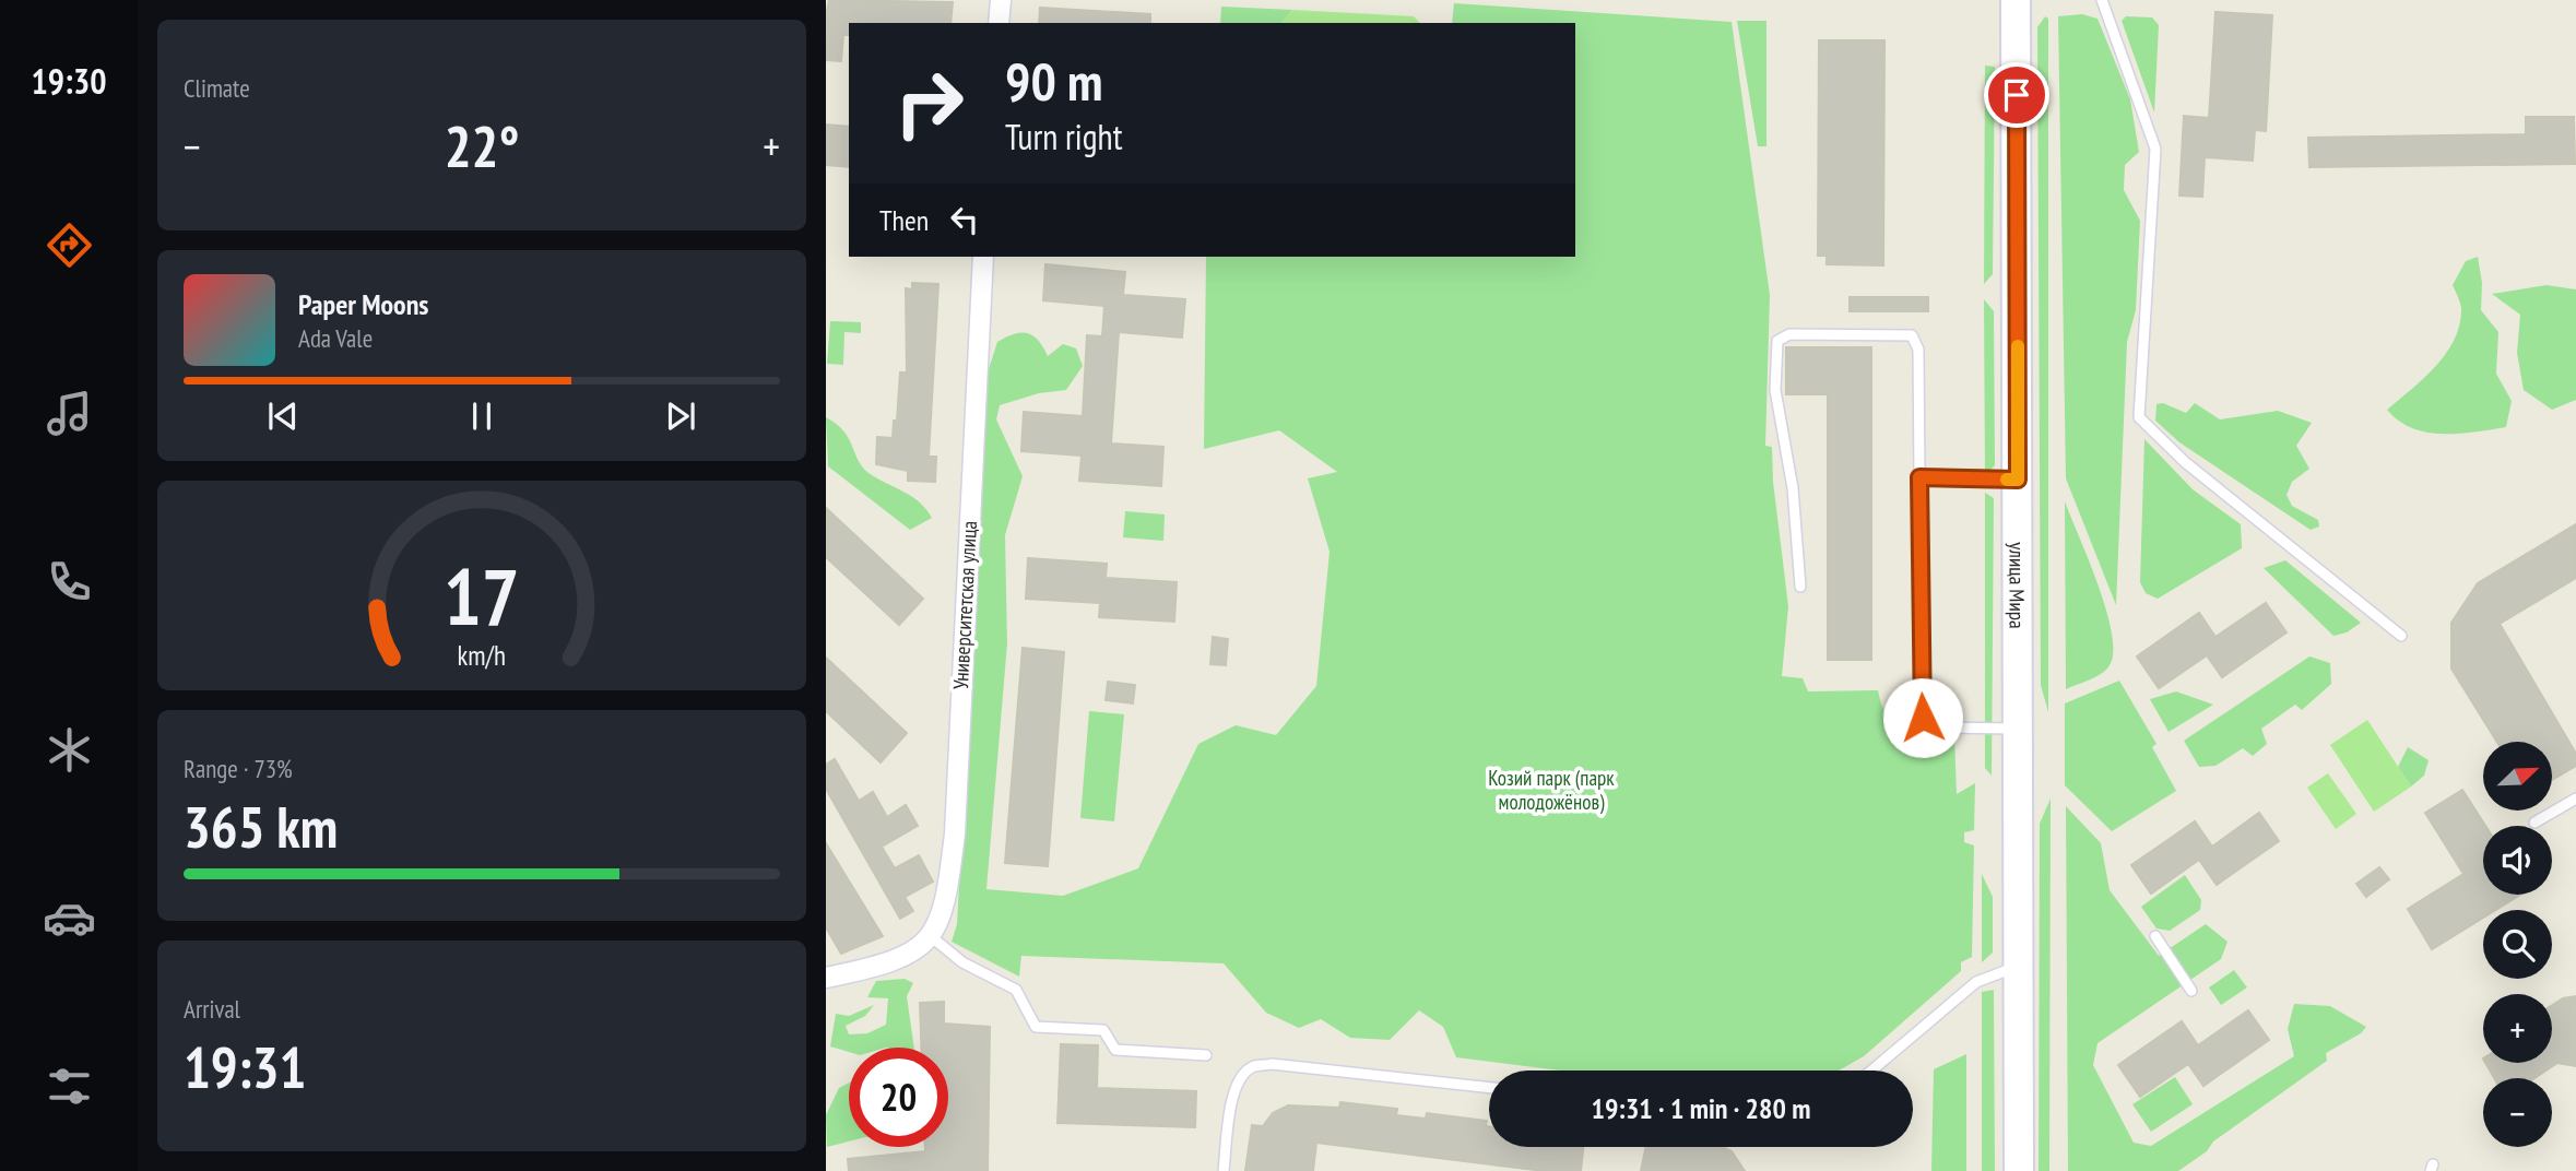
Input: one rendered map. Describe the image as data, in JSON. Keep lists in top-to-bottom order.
{
  "streets": {
    "main road": ["улица Мира"],
    "street": ["Университетская улица"]
  },
  "parks": ["Козий парк (парк молодожёнов)"],
  "north": "top right",
  "page": {
    "tabs": "19:30",
    "tile": [
      "Climate",
      ["Range · 73%", "365 km"],
      ["Arrival", "19:31"]
    ],
    "turn": ["90 m", "Turn right"],
    "heat": ["−", "22°", "+"],
    "then": "Then",
    "song": ["Paper Moons", "Ada Vale"],
    "map_buttons": ["+", "−"],
    "limit": "20",
    "trip": "19:31 · 1 min · 280 m",
    "gauge": ["17", "km/h"]
  }
}
